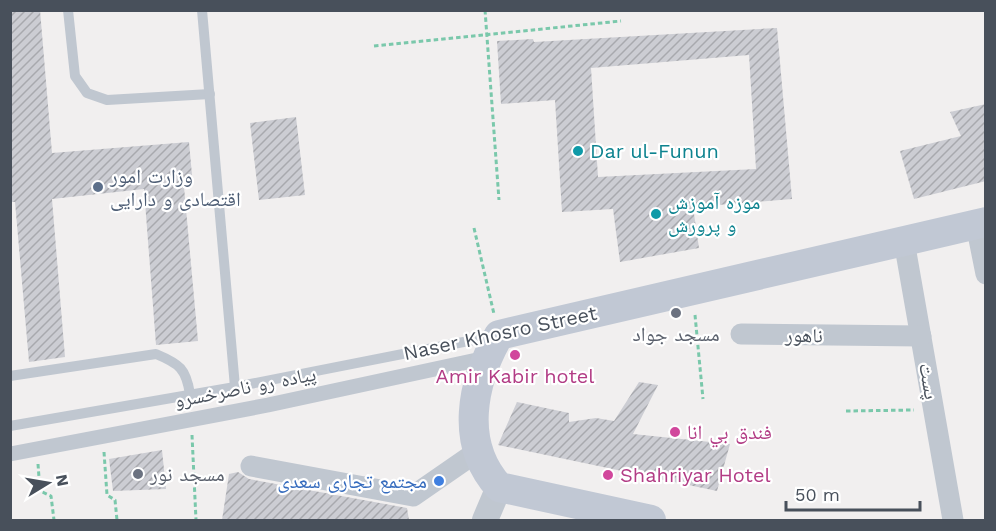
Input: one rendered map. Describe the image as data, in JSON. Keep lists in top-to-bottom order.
{
  "streets": {
    "main road": ["Naser Khosro Street"],
    "street": ["ناهور", "پست", "پیاده رو ناصرخسرو"]
  },
  "crossings": [
    ["Naser Khosro Street", "پست"],
    ["Naser Khosro Street", "پیاده رو ناصرخسرو"],
    ["ناهور", "پست"]
  ],
  "places": [
    "Dar ul-Funun",
    "وزارت امور اقتصادی و دارایی",
    "موزه آموزش و پرورش",
    "مسجد جواد",
    "Amir Kabir hotel",
    "فندق بي انا",
    "مسجد نور",
    "Shahriyar Hotel",
    "مجتمع تجاری سعدی"
  ],
  "scale_bar": "50 m",
  "north": "right"
}
